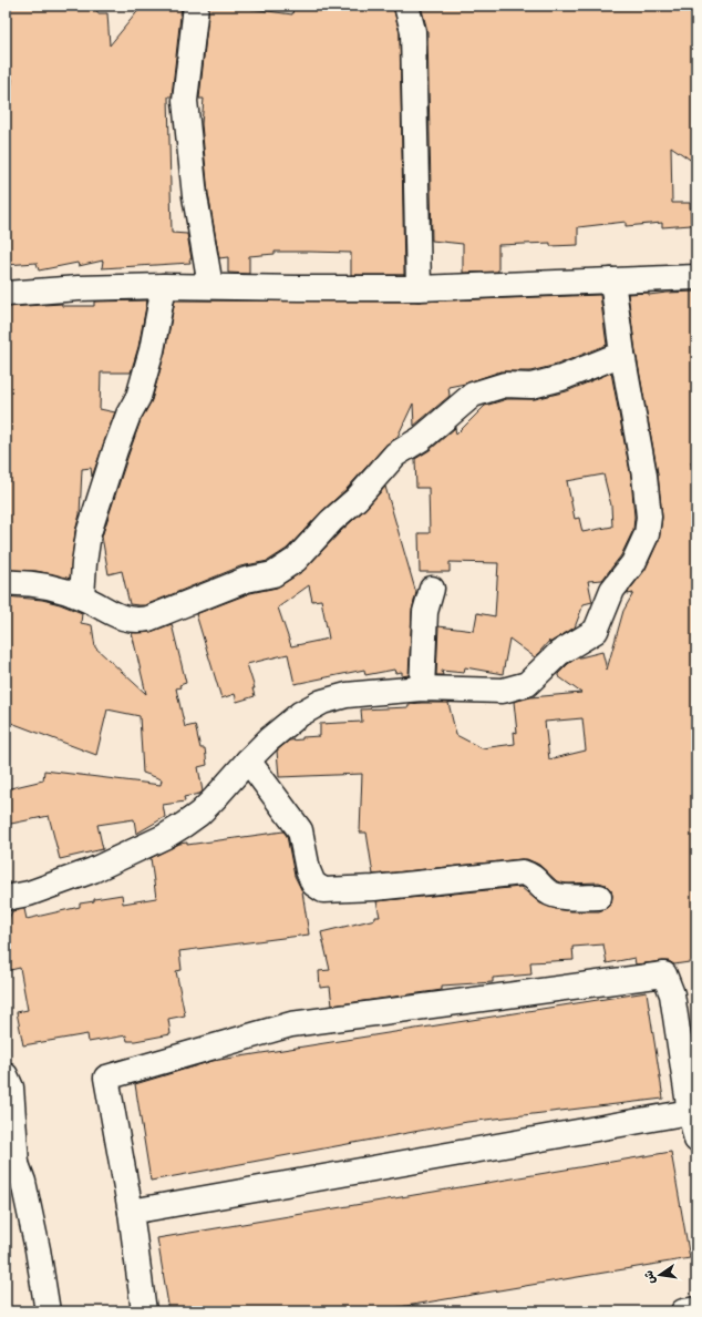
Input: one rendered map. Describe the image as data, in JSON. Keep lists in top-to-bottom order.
{
  "north": "left"
}
